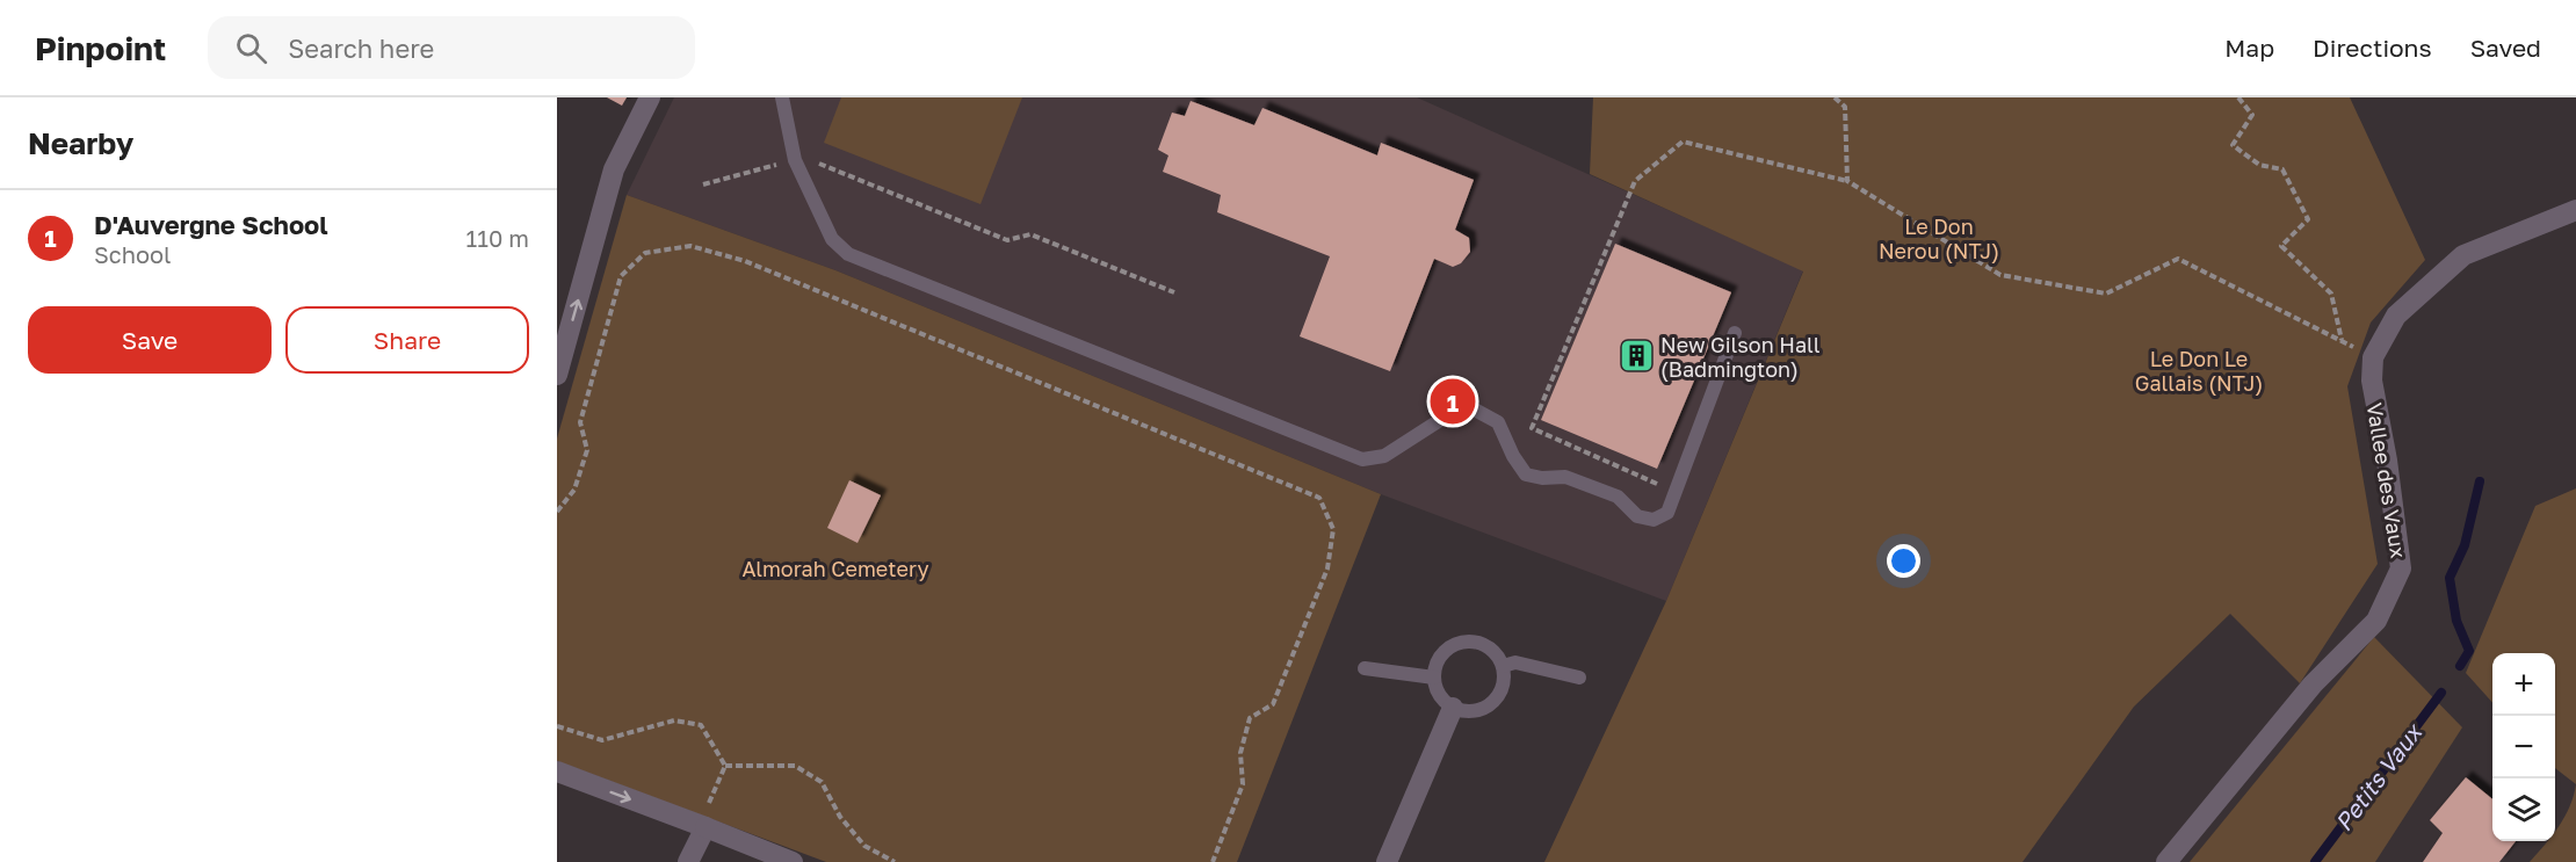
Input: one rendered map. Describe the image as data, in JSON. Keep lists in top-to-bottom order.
{
  "streets": {
    "street": ["Vallee des Vaux"]
  },
  "water": ["Petits Vaux"],
  "parks": ["Le Don Nerou (NTJ)", "Le Don Le Gallais (NTJ)", "Almorah Cemetery"],
  "places": {
    "building": ["New Gilson Hall (Badmington)"]
  },
  "page": {
    "header": "Pinpoint",
    "search": "Search here",
    "nav": ["Map", "Directions", "Saved"],
    "heading": "Nearby",
    "list": [
      {
        "mark": "1",
        "name": "D'Auvergne School",
        "note": "School",
        "value": "110 m"
      }
    ],
    "buttons": ["Save", "Share"],
    "pins": "1",
    "map_buttons": ["+", "−"]
  }
}
